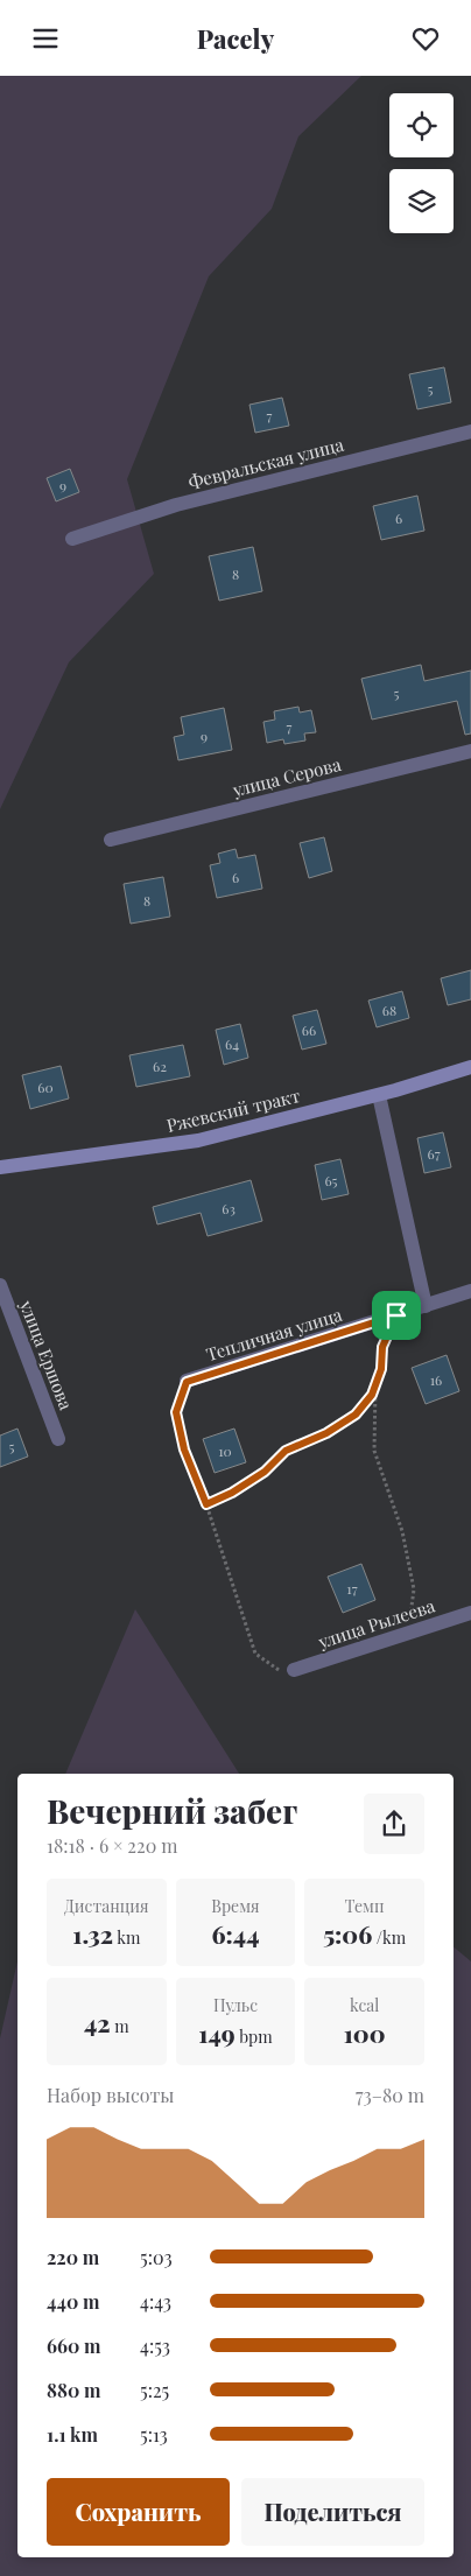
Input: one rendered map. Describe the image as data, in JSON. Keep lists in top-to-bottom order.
{
  "streets": {
    "main road": ["Ржевский тракт"],
    "street": [
      "Февральская улица",
      "улица Серова",
      "Тепличная улица",
      "улица Ершова",
      "улица Рылеева"
    ]
  },
  "house_numbers": [
    "5",
    "7",
    "9",
    "6",
    "8",
    "5",
    "7",
    "9",
    "6",
    "8",
    "68",
    "66",
    "64",
    "62",
    "60",
    "67",
    "65",
    "63",
    "16",
    "5",
    "10",
    "17"
  ],
  "page": {
    "header": "Pacely",
    "heading": ["Вечерний забег", "18:18 · 6 × 220 m"],
    "stats": [
      ["Дистанция", "1.32 km"],
      ["Время", "6:44"],
      ["Темп", "5:06 /km"],
      ["42 m"],
      ["Пульс", "149 bpm"],
      ["kcal", "100"]
    ],
    "chart": ["Набор высоты", "73–80 m"],
    "list": [
      {
        "name": "220 m",
        "note": "5:03"
      },
      {
        "name": "440 m",
        "note": "4:43"
      },
      {
        "name": "660 m",
        "note": "4:53"
      },
      {
        "name": "880 m",
        "note": "5:25"
      },
      {
        "name": "1.1 km",
        "note": "5:13"
      }
    ],
    "buttons": ["Сохранить", "Поделиться"]
  }
}
